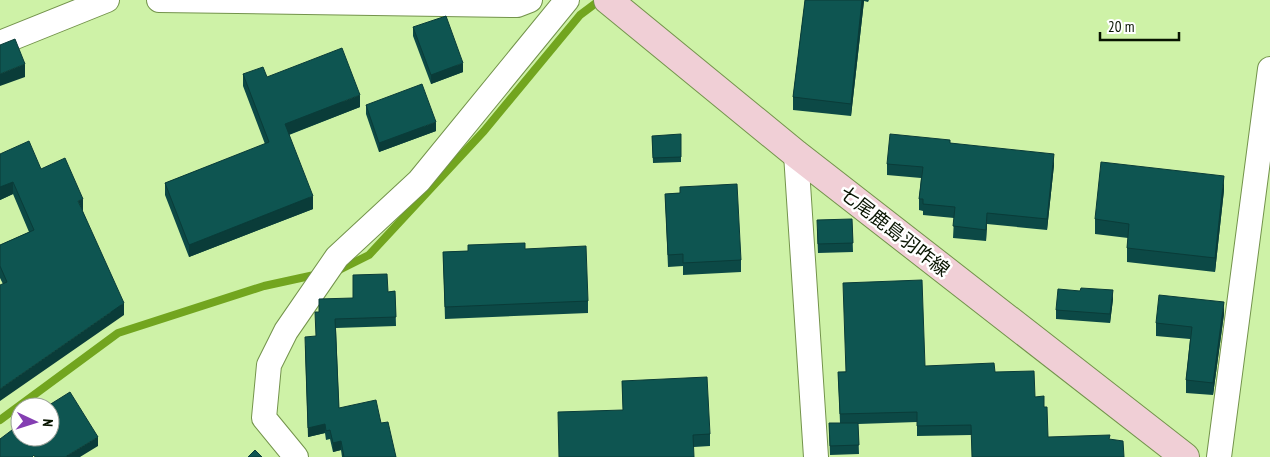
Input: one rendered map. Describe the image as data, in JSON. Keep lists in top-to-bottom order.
{
  "streets": {
    "main road": ["七尾鹿島羽咋線"]
  },
  "scale_bar": "20 m",
  "north": "right"
}
